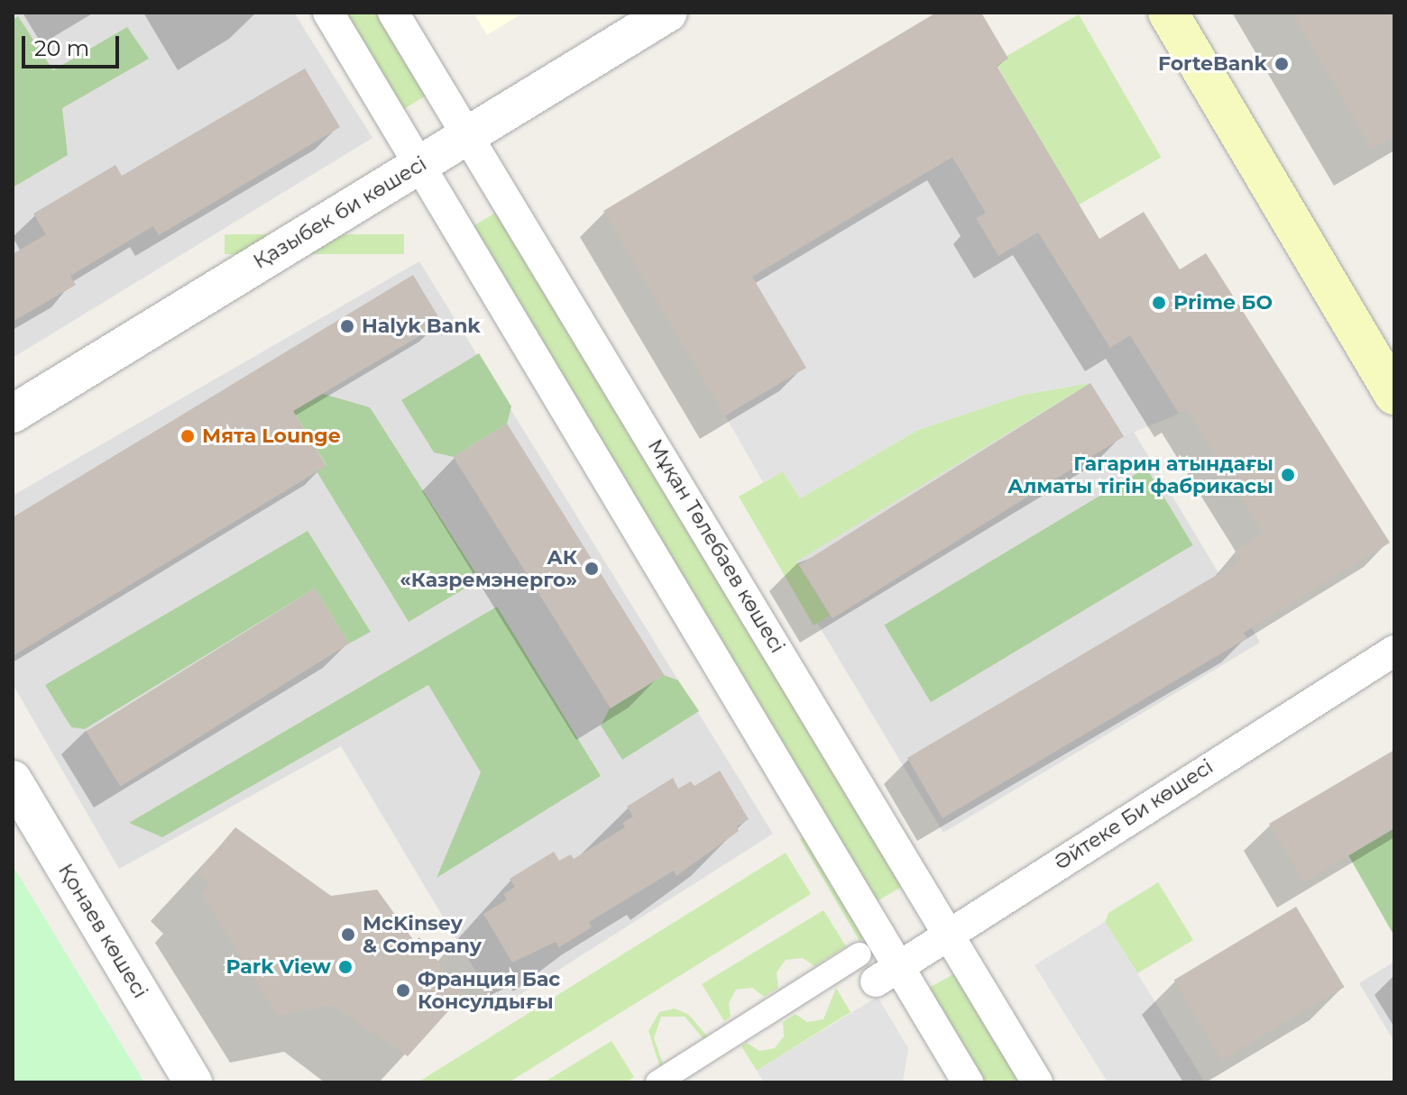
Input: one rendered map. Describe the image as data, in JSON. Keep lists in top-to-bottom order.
{
  "streets": {
    "street": [
      "Қазыбек би көшесі",
      "Мұқан Төлебаев көшесі",
      "Әйтеке Би көшесі",
      "Қонаев көшесі"
    ]
  },
  "crossings": [
    ["Қазыбек би көшесі", "Мұқан Төлебаев көшесі"],
    ["Мұқан Төлебаев көшесі", "Әйтеке Би көшесі"]
  ],
  "places": [
    "ForteBank",
    "Prime БО",
    "Halyk Bank",
    "Мята Lounge",
    "Гагарин атындағы Алматы тігін фабрикасы",
    "АК «Казремэнерго»",
    "McKinsey & Company",
    "Park View",
    "Франция Бас Консулдығы"
  ],
  "scale_bar": "20 m"
}
